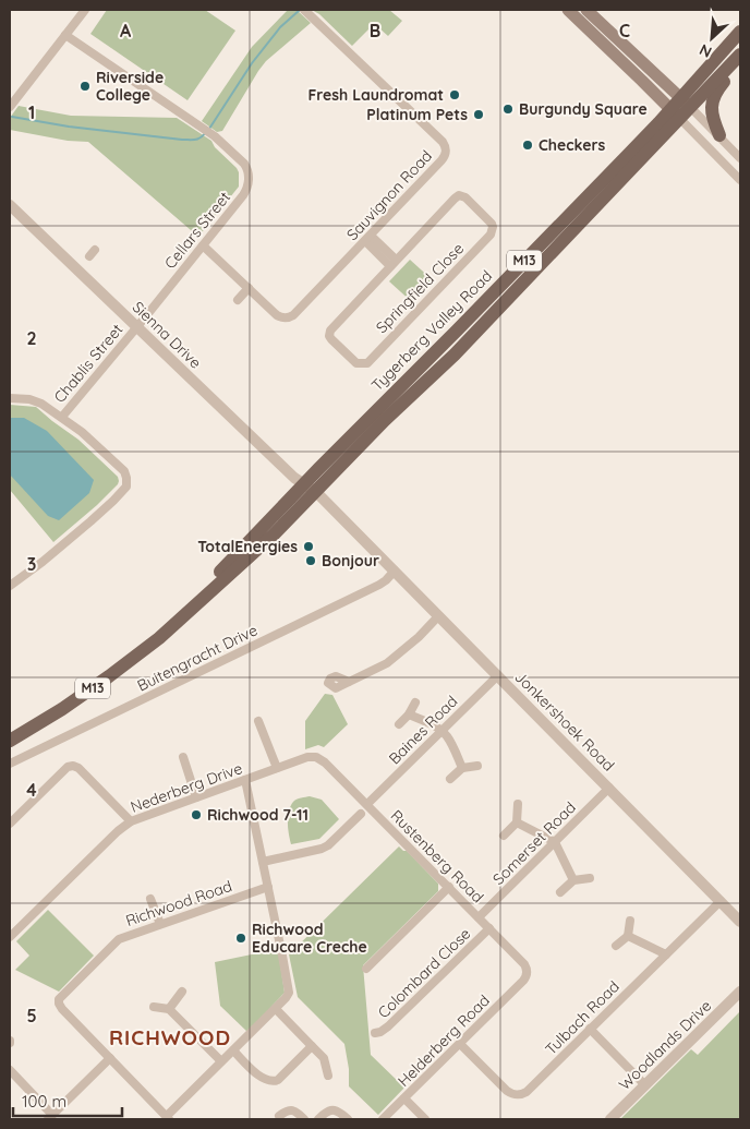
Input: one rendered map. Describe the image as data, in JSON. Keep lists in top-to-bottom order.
{
  "streets": {
    "main road": ["M13", "Tygerberg Valley Road"],
    "street": [
      "Sauvignon Road",
      "Cellars Street",
      "Springfield Close",
      "Sienna Drive",
      "Chablis Street",
      "Buitengracht Drive",
      "Jonkershoek Road",
      "Baines Road",
      "Nederberg Drive",
      "Somerset Road",
      "Rustenberg Road",
      "Richwood Road",
      "Colombard Close",
      "Tulbach Road",
      "Helderberg Road",
      "Woodlands Drive"
    ]
  },
  "crossings": [
    ["Sauvignon Road", "Cellars Street"],
    ["Cellars Street", "Sienna Drive"],
    ["Cellars Street", "Chablis Street"],
    ["Tygerberg Valley Road", "Sienna Drive"],
    ["Tygerberg Valley Road", "Jonkershoek Road"],
    ["Sienna Drive", "Chablis Street"],
    ["Sienna Drive", "Jonkershoek Road"],
    ["Buitengracht Drive", "Jonkershoek Road"],
    ["Jonkershoek Road", "Baines Road"],
    ["Jonkershoek Road", "Somerset Road"],
    ["Jonkershoek Road", "Tulbach Road"],
    ["Baines Road", "Rustenberg Road"],
    ["Nederberg Drive", "Rustenberg Road"],
    ["Somerset Road", "Rustenberg Road"],
    ["Rustenberg Road", "Colombard Close"],
    ["Rustenberg Road", "Helderberg Road"],
    ["Tulbach Road", "Helderberg Road"]
  ],
  "districts": ["RICHWOOD"],
  "places": [
    "Riverside College",
    "Fresh Laundromat",
    "Burgundy Square",
    "Platinum Pets",
    "Checkers",
    "TotalEnergies",
    "Bonjour",
    "Richwood 7-11",
    "Richwood Educare Creche"
  ],
  "scale_bar": "100 m",
  "north": "bottom left",
  "grid": {
    "columns": ["A", "B", "C"],
    "rows": [
      "1",
      "2",
      "3",
      "4",
      "5"
    ]
  }
}
